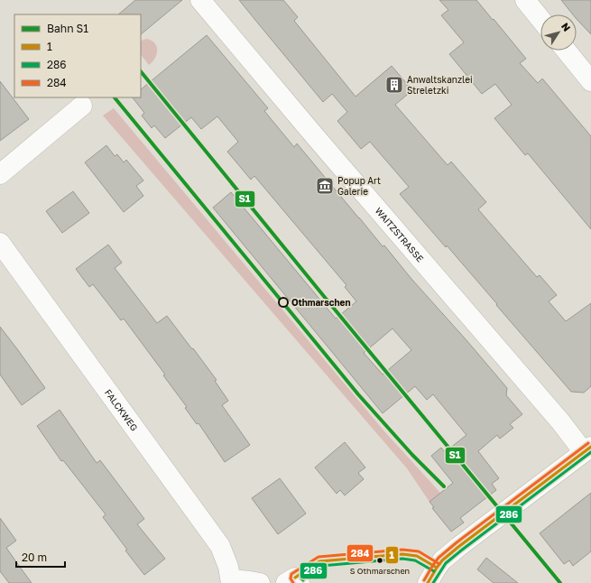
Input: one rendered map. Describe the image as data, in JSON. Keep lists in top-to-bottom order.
{
  "streets": {
    "street": ["WAITZSTRASSE", "FALCKWEG"]
  },
  "places": {
    "building": ["Anwaltskanzlei Streletzki"],
    "museum": ["Popup Art Galerie"],
    "other": ["Othmarschen", "S Othmarschen"]
  },
  "lines": [
    "rail line S1",
    "transit line 284",
    "transit line 1",
    "transit line 286"
  ],
  "legend": [
    "Bahn S1",
    "1",
    "286",
    "284"
  ],
  "scale_bar": "20 m",
  "north": "top right"
}
